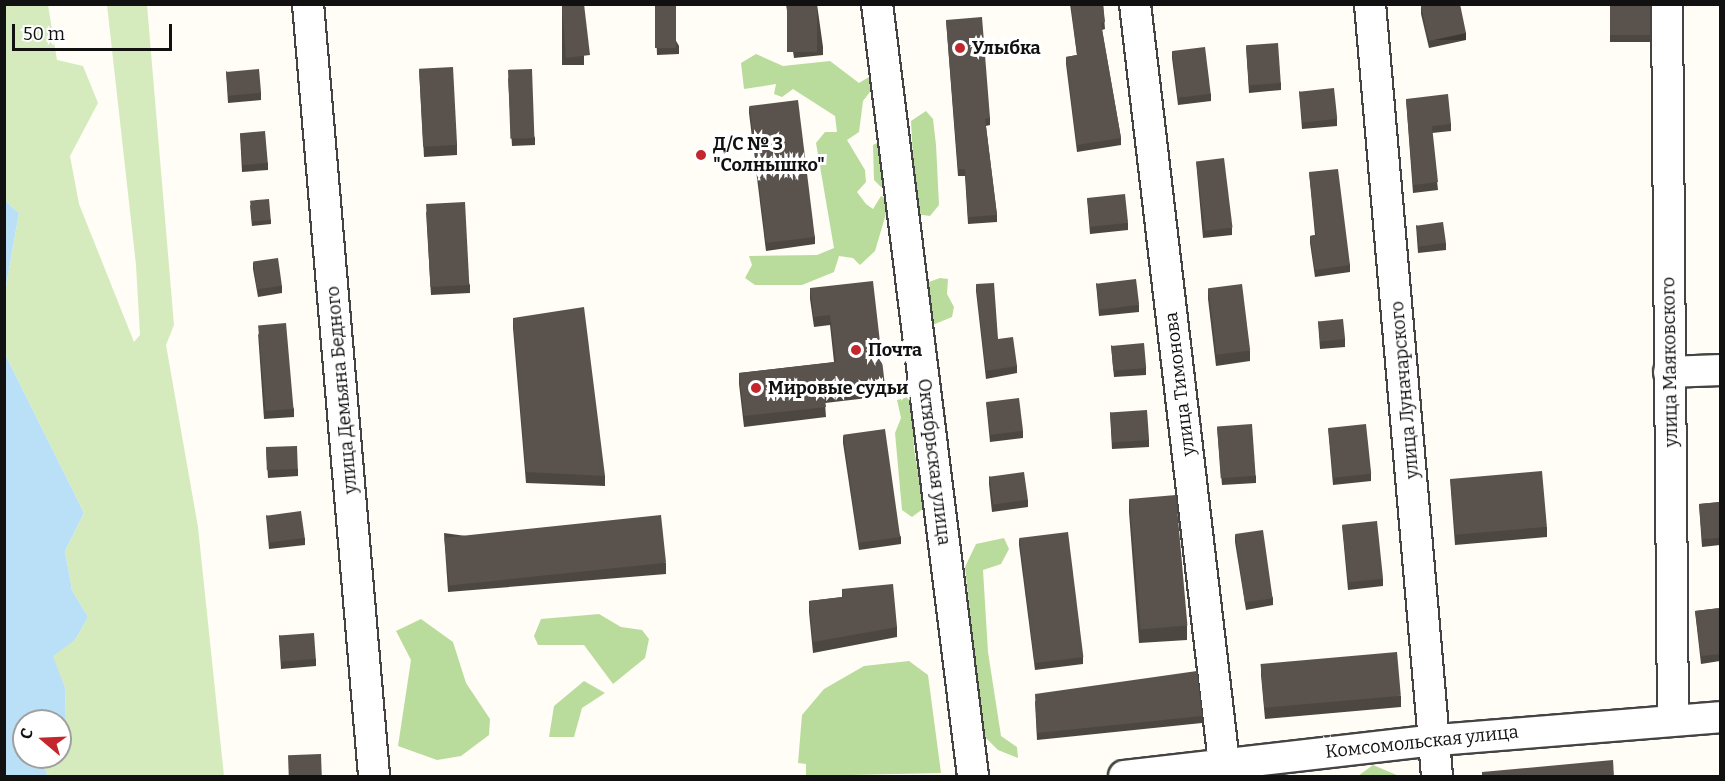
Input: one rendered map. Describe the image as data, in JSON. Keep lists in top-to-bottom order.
{
  "streets": {
    "street": [
      "улица Маяковского",
      "улица Тимонова",
      "улица Демьяна Бедного",
      "улица Луначарского",
      "Октябрьская улица",
      "Комсомольская улица"
    ]
  },
  "crossings": [
    ["улица Маяковского", "Комсомольская улица"],
    ["улица Тимонова", "Комсомольская улица"],
    ["улица Луначарского", "Комсомольская улица"]
  ],
  "places": [
    "Улыбка",
    "Д/С № 3 \"Солнышко\"",
    "Почта",
    "Мировые судьи"
  ],
  "scale_bar": "50 m",
  "north": "left"
}
